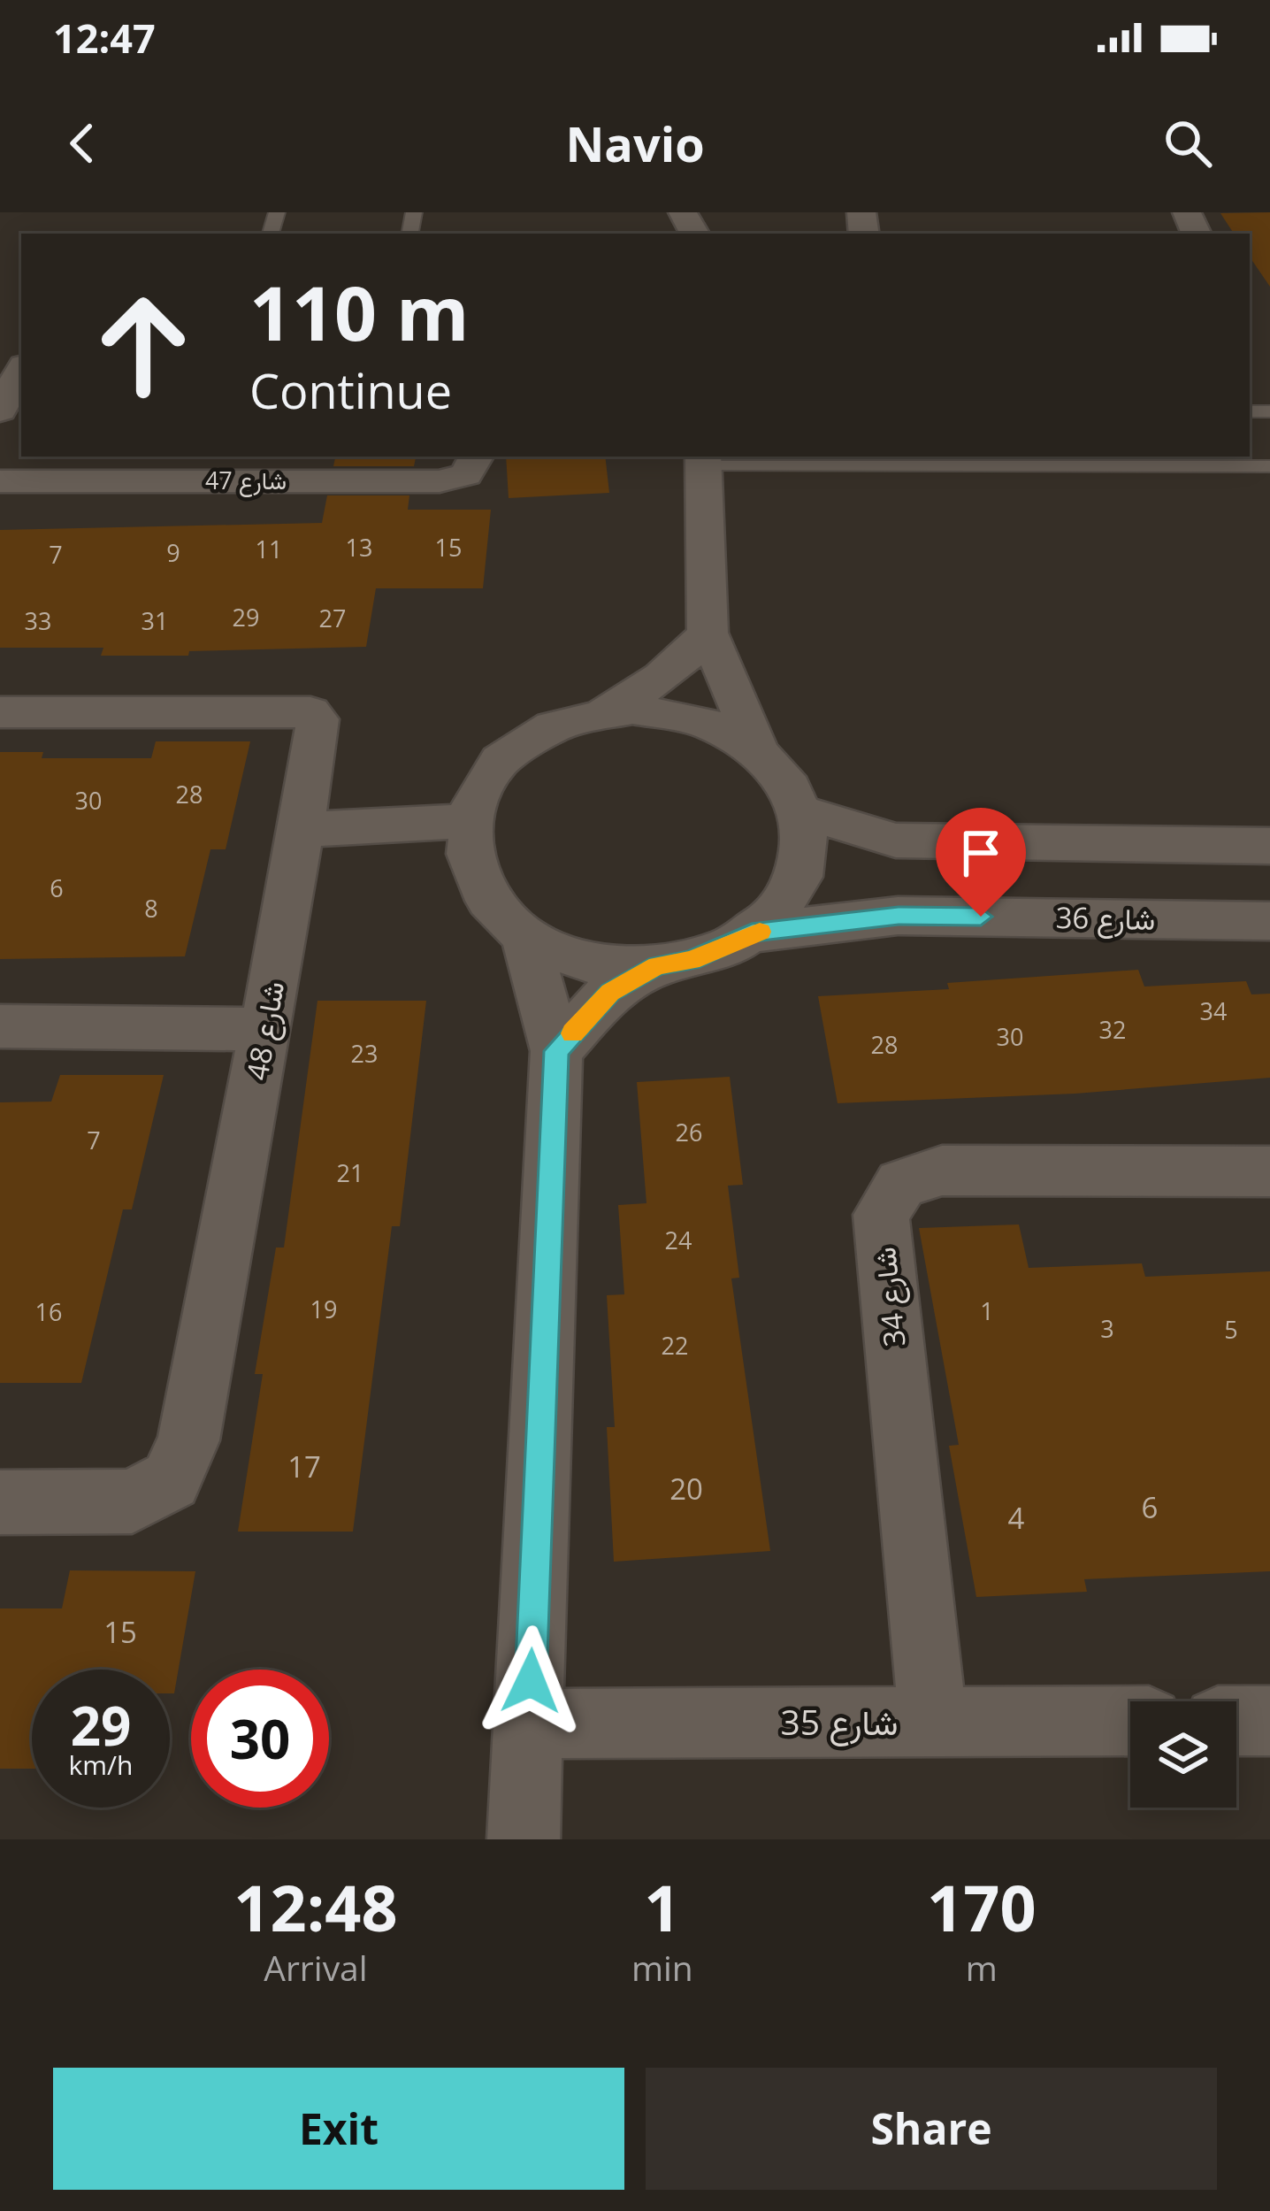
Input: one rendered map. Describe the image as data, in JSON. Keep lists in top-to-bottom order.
{
  "streets": {
    "street": [
      "شارع 47",
      "شارع 36",
      "شارع 48",
      "شارع 34",
      "شارع 35"
    ]
  },
  "crossings": [
    ["شارع 34", "شارع 35"]
  ],
  "house_numbers": [
    "13",
    "15",
    "11",
    "9",
    "7",
    "29",
    "27",
    "33",
    "31",
    "28",
    "30",
    "6",
    "8",
    "34",
    "32",
    "30",
    "28",
    "23",
    "26",
    "7",
    "21",
    "24",
    "19",
    "1",
    "16",
    "3",
    "5",
    "22",
    "17",
    "20",
    "6",
    "4",
    "15"
  ],
  "page": {
    "status": "12:47",
    "header": "Navio",
    "turn": ["110 m", "Continue"],
    "speed": "29 km/h",
    "limit": "30",
    "eta": [
      "12:48",
      "Arrival",
      "1",
      "min",
      "170",
      "m"
    ],
    "buttons": ["Exit", "Share"]
  }
}
